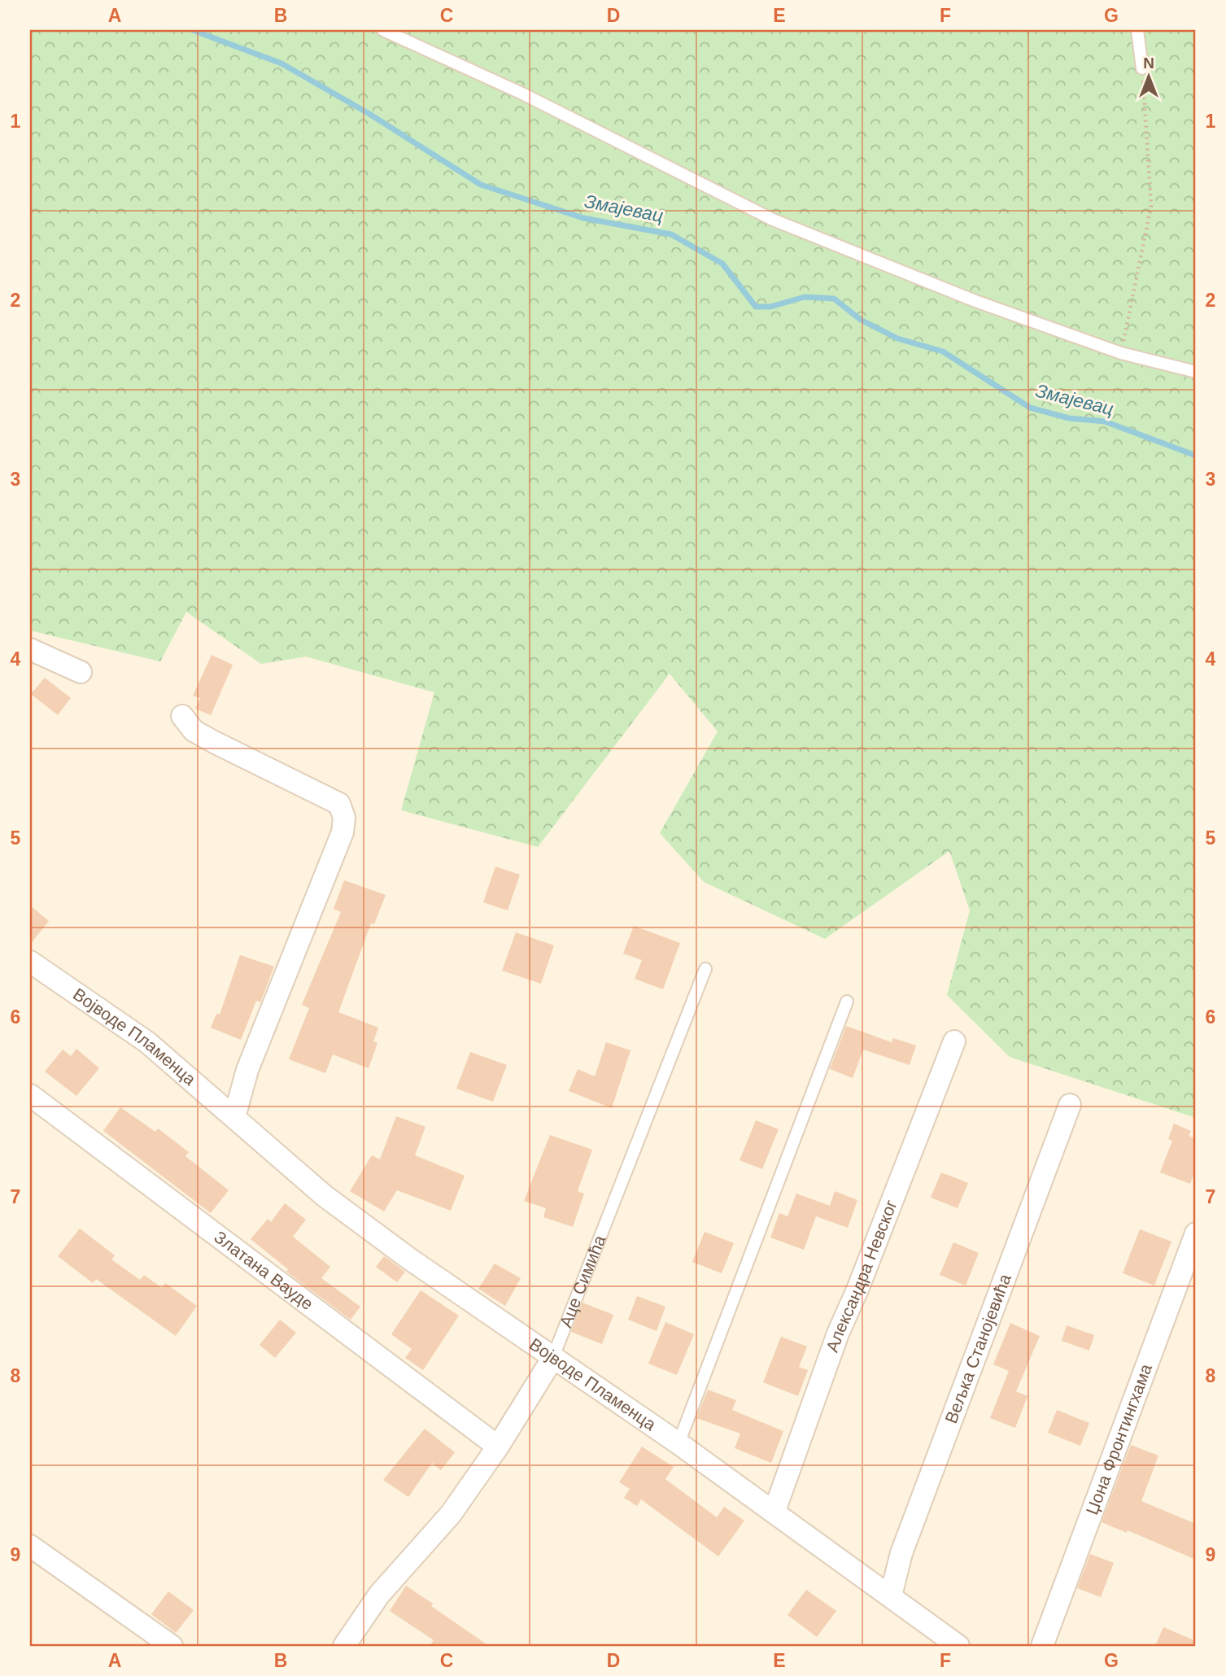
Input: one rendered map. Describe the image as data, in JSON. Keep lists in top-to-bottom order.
{
  "streets": {
    "street": [
      "Војводе Пламенца",
      "Златана Вауде",
      "Александра Невског",
      "Аце Симића",
      "Вељка Станојевића",
      "Џона Фронтингхама"
    ]
  },
  "crossings": [
    ["Војводе Пламенца", "Александра Невског"],
    ["Војводе Пламенца", "Аце Симића"],
    ["Војводе Пламенца", "Вељка Станојевића"],
    ["Златана Вауде", "Аце Симића"]
  ],
  "water": ["Змајевац"],
  "north": "top",
  "grid": {
    "columns": [
      "A",
      "B",
      "C",
      "D",
      "E",
      "F",
      "G"
    ],
    "rows": [
      "1",
      "2",
      "3",
      "4",
      "5",
      "6",
      "7",
      "8",
      "9"
    ]
  }
}
